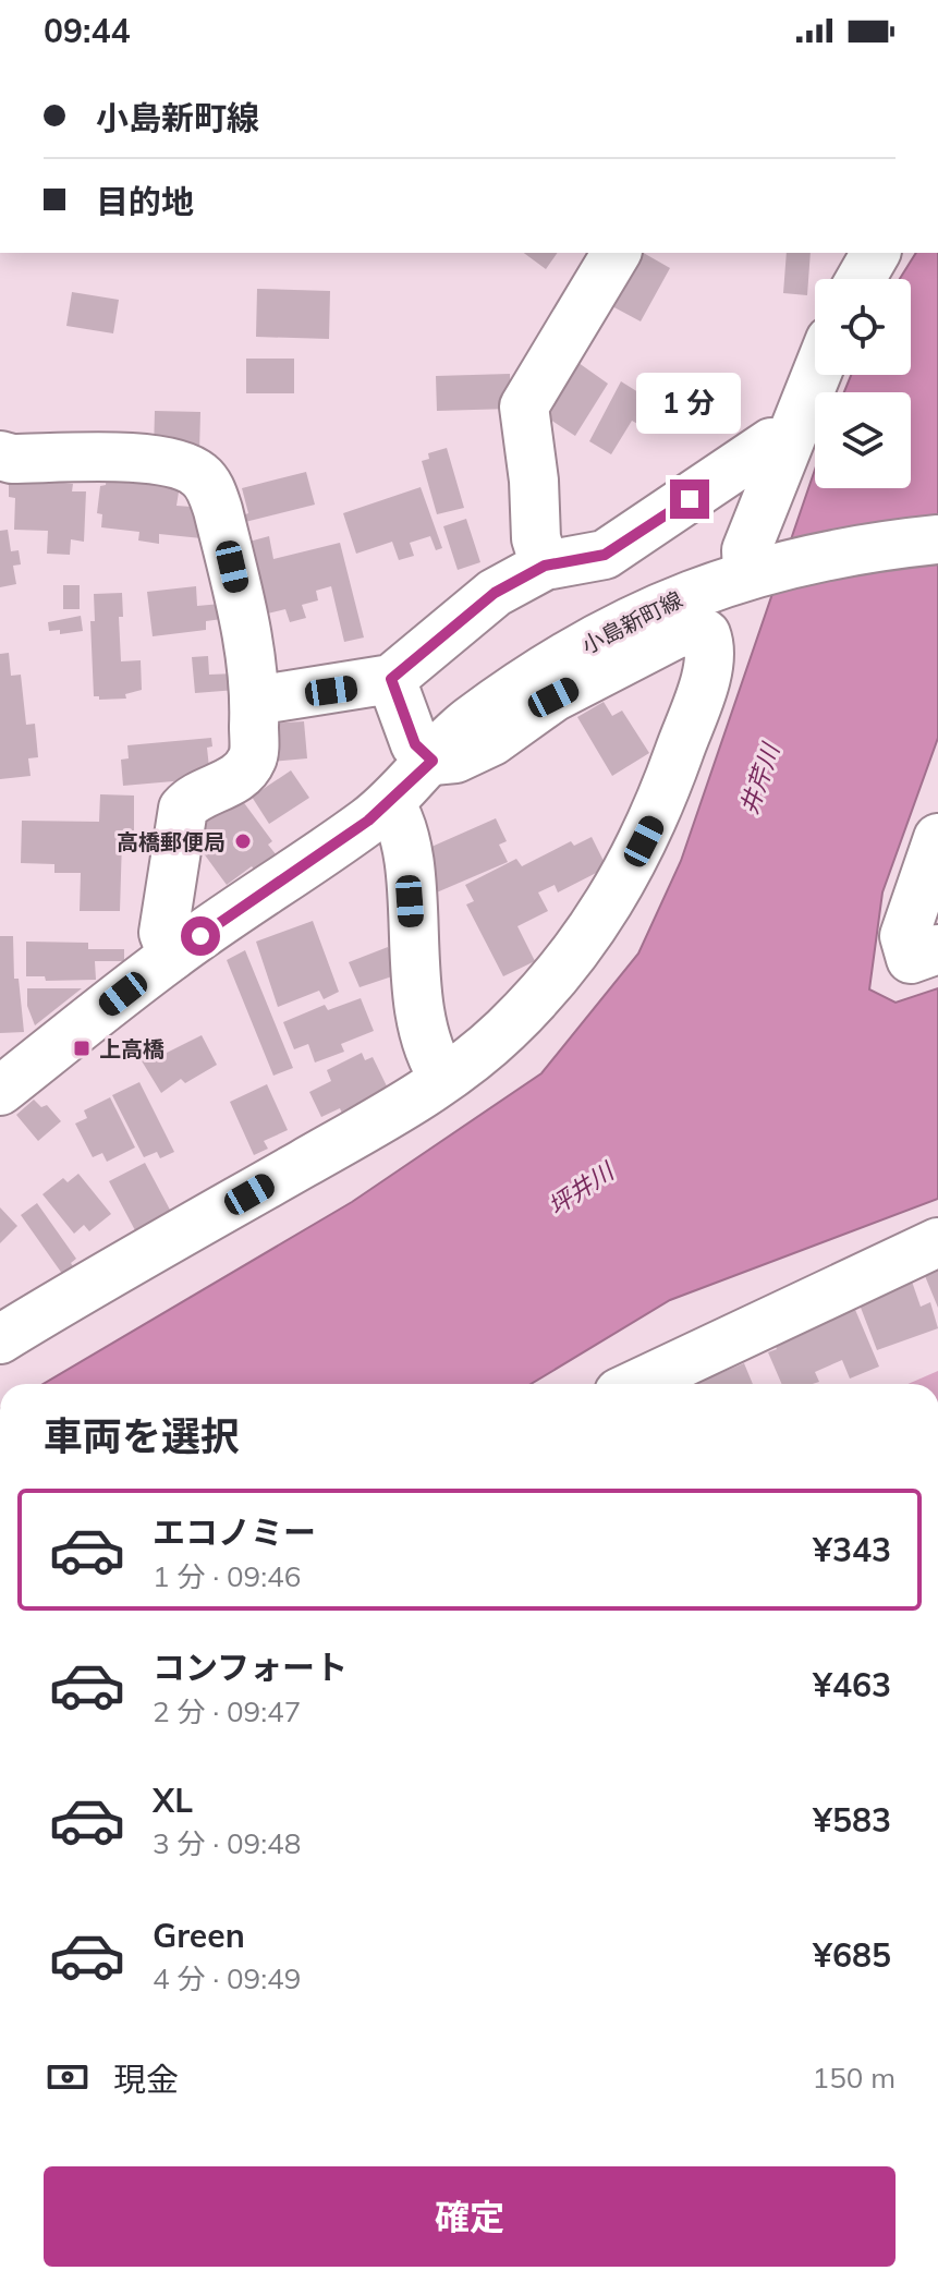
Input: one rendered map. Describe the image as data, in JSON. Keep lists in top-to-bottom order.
{
  "streets": {
    "street": ["小島新町線"]
  },
  "water": ["井芹川", "坪井川"],
  "places": {
    "other": ["高橋郵便局"],
    "transit": ["上高橋"]
  },
  "page": {
    "status": "09:44",
    "banner": ["小島新町線", "目的地"],
    "bubble": "1 分",
    "heading": "車両を選択",
    "list": [
      {
        "name": "エコノミー",
        "note": "1 分 · 09:46",
        "value": "¥343"
      },
      {
        "name": "コンフォート",
        "note": "2 分 · 09:47",
        "value": "¥463"
      },
      {
        "name": "XL",
        "note": "3 分 · 09:48",
        "value": "¥583"
      },
      {
        "name": "Green",
        "note": "4 分 · 09:49",
        "value": "¥685"
      }
    ],
    "pay": ["現金", "150 m"],
    "buttons": "確定"
  }
}
